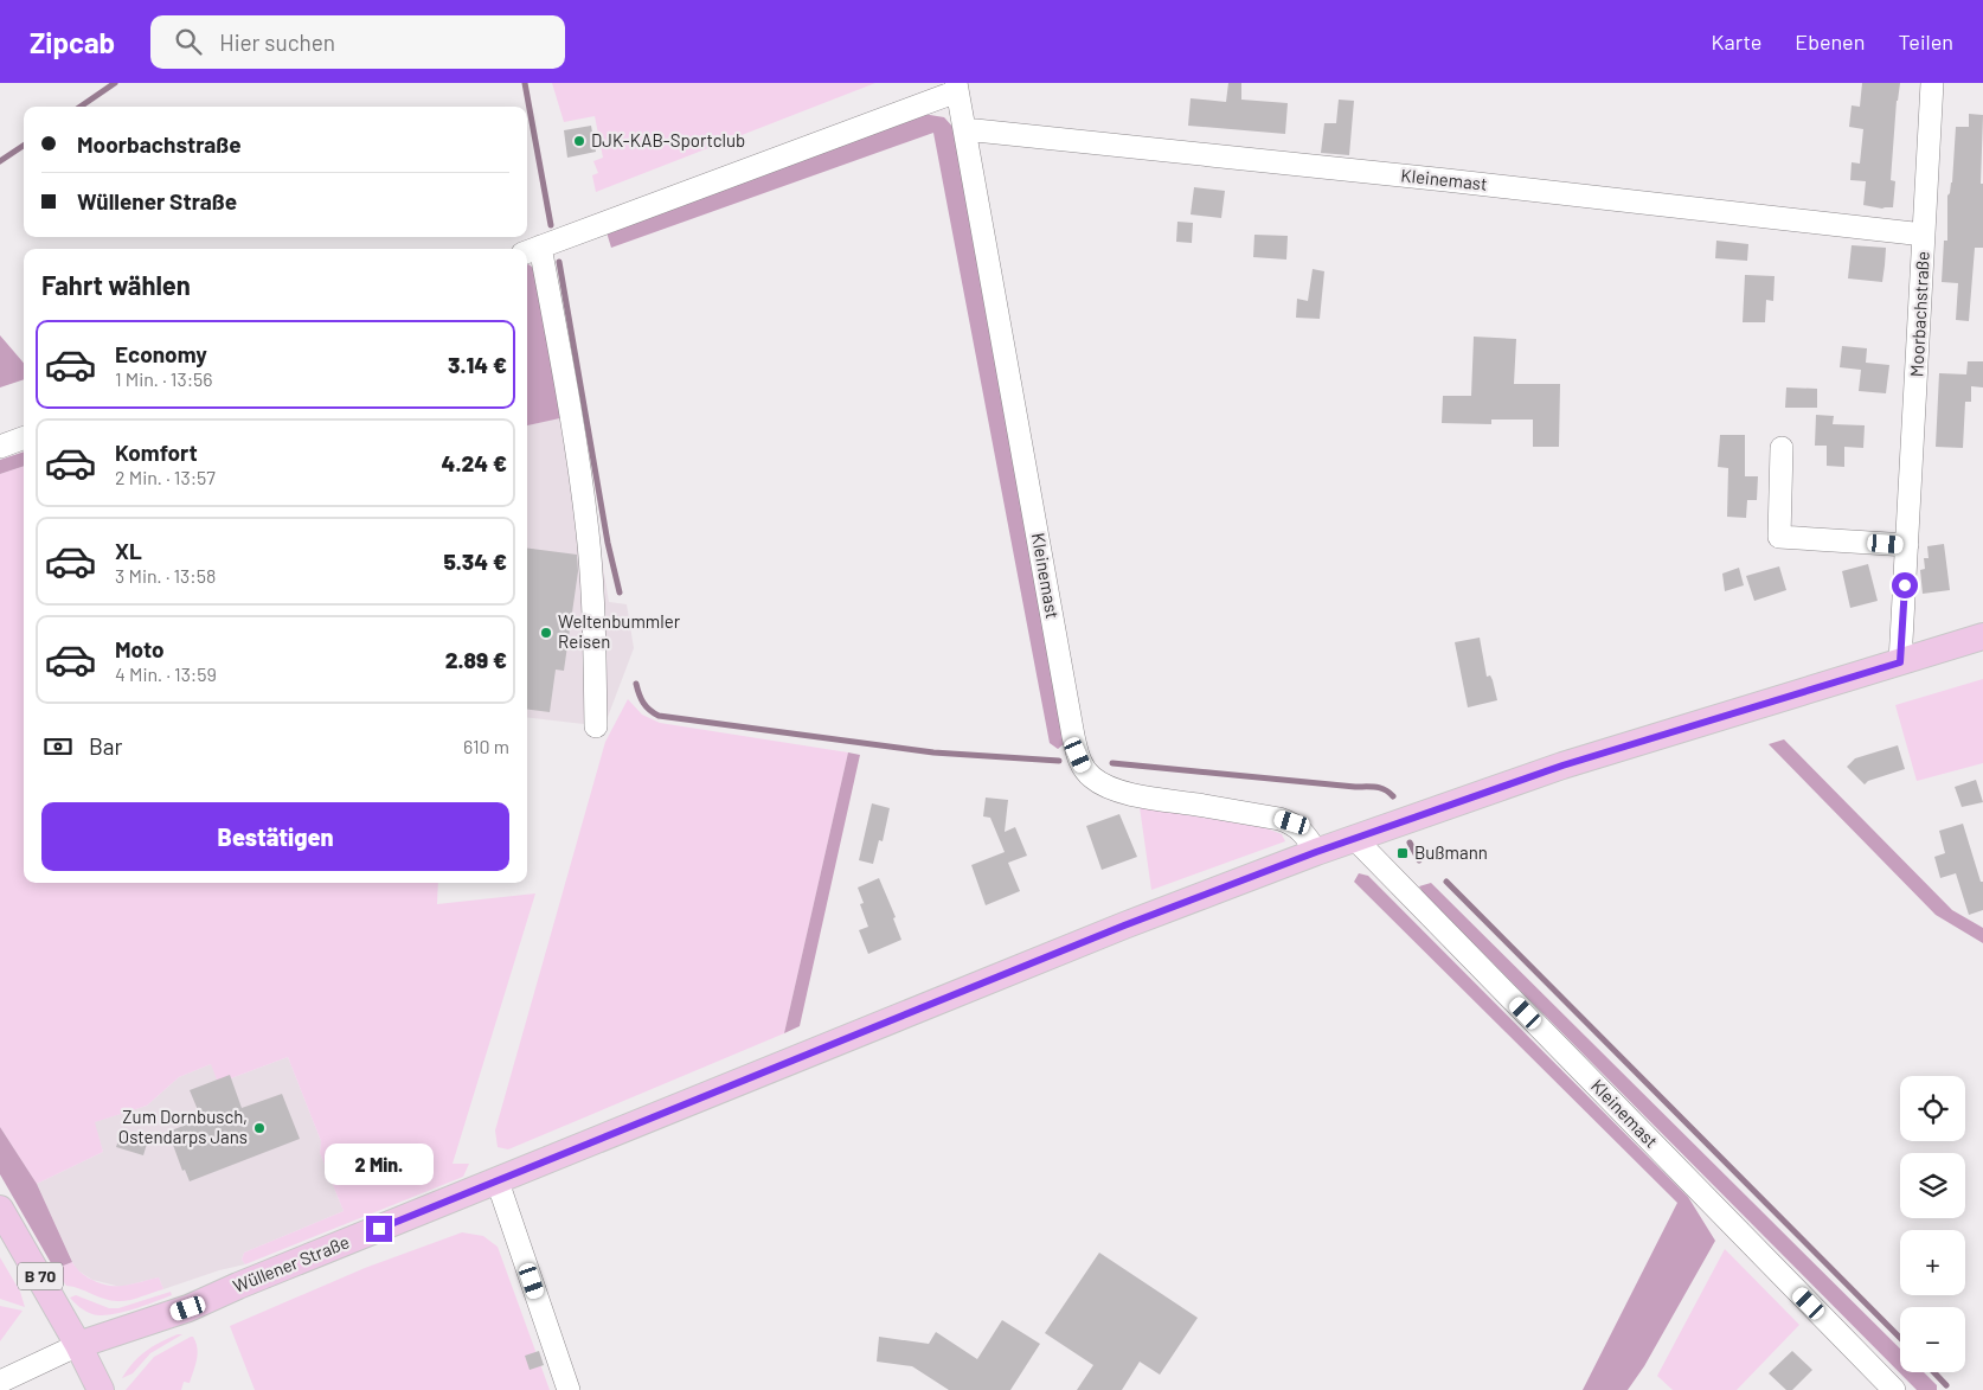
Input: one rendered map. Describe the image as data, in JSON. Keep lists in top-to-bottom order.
{
  "streets": {
    "main road": ["Wüllener Straße", "B 70"],
    "street": ["Kleinemast", "Moorbachstraße"]
  },
  "crossings": [
    ["Kleinemast", "Moorbachstraße"],
    ["Kleinemast", "Wüllener Straße"],
    ["Moorbachstraße", "Wüllener Straße"],
    ["Wüllener Straße", "B 70"]
  ],
  "places": {
    "other": ["DJK-KAB-Sportclub", "Weltenbummler Reisen", "Zum Dornbusch, Ostendarps Jans"],
    "transit": ["Bußmann"]
  },
  "page": {
    "header": "Zipcab",
    "search": "Hier suchen",
    "nav": ["Karte", "Ebenen", "Teilen"],
    "banner": ["Moorbachstraße", "Wüllener Straße"],
    "heading": "Fahrt wählen",
    "list": [
      {
        "name": "Economy",
        "note": "1 Min. · 13:56",
        "value": "3.14 €"
      },
      {
        "name": "Komfort",
        "note": "2 Min. · 13:57",
        "value": "4.24 €"
      },
      {
        "name": "XL",
        "note": "3 Min. · 13:58",
        "value": "5.34 €"
      },
      {
        "name": "Moto",
        "note": "4 Min. · 13:59",
        "value": "2.89 €"
      }
    ],
    "pay": ["Bar", "610 m"],
    "buttons": "Bestätigen",
    "map_buttons": ["+", "−"],
    "bubble": "2 Min."
  }
}
